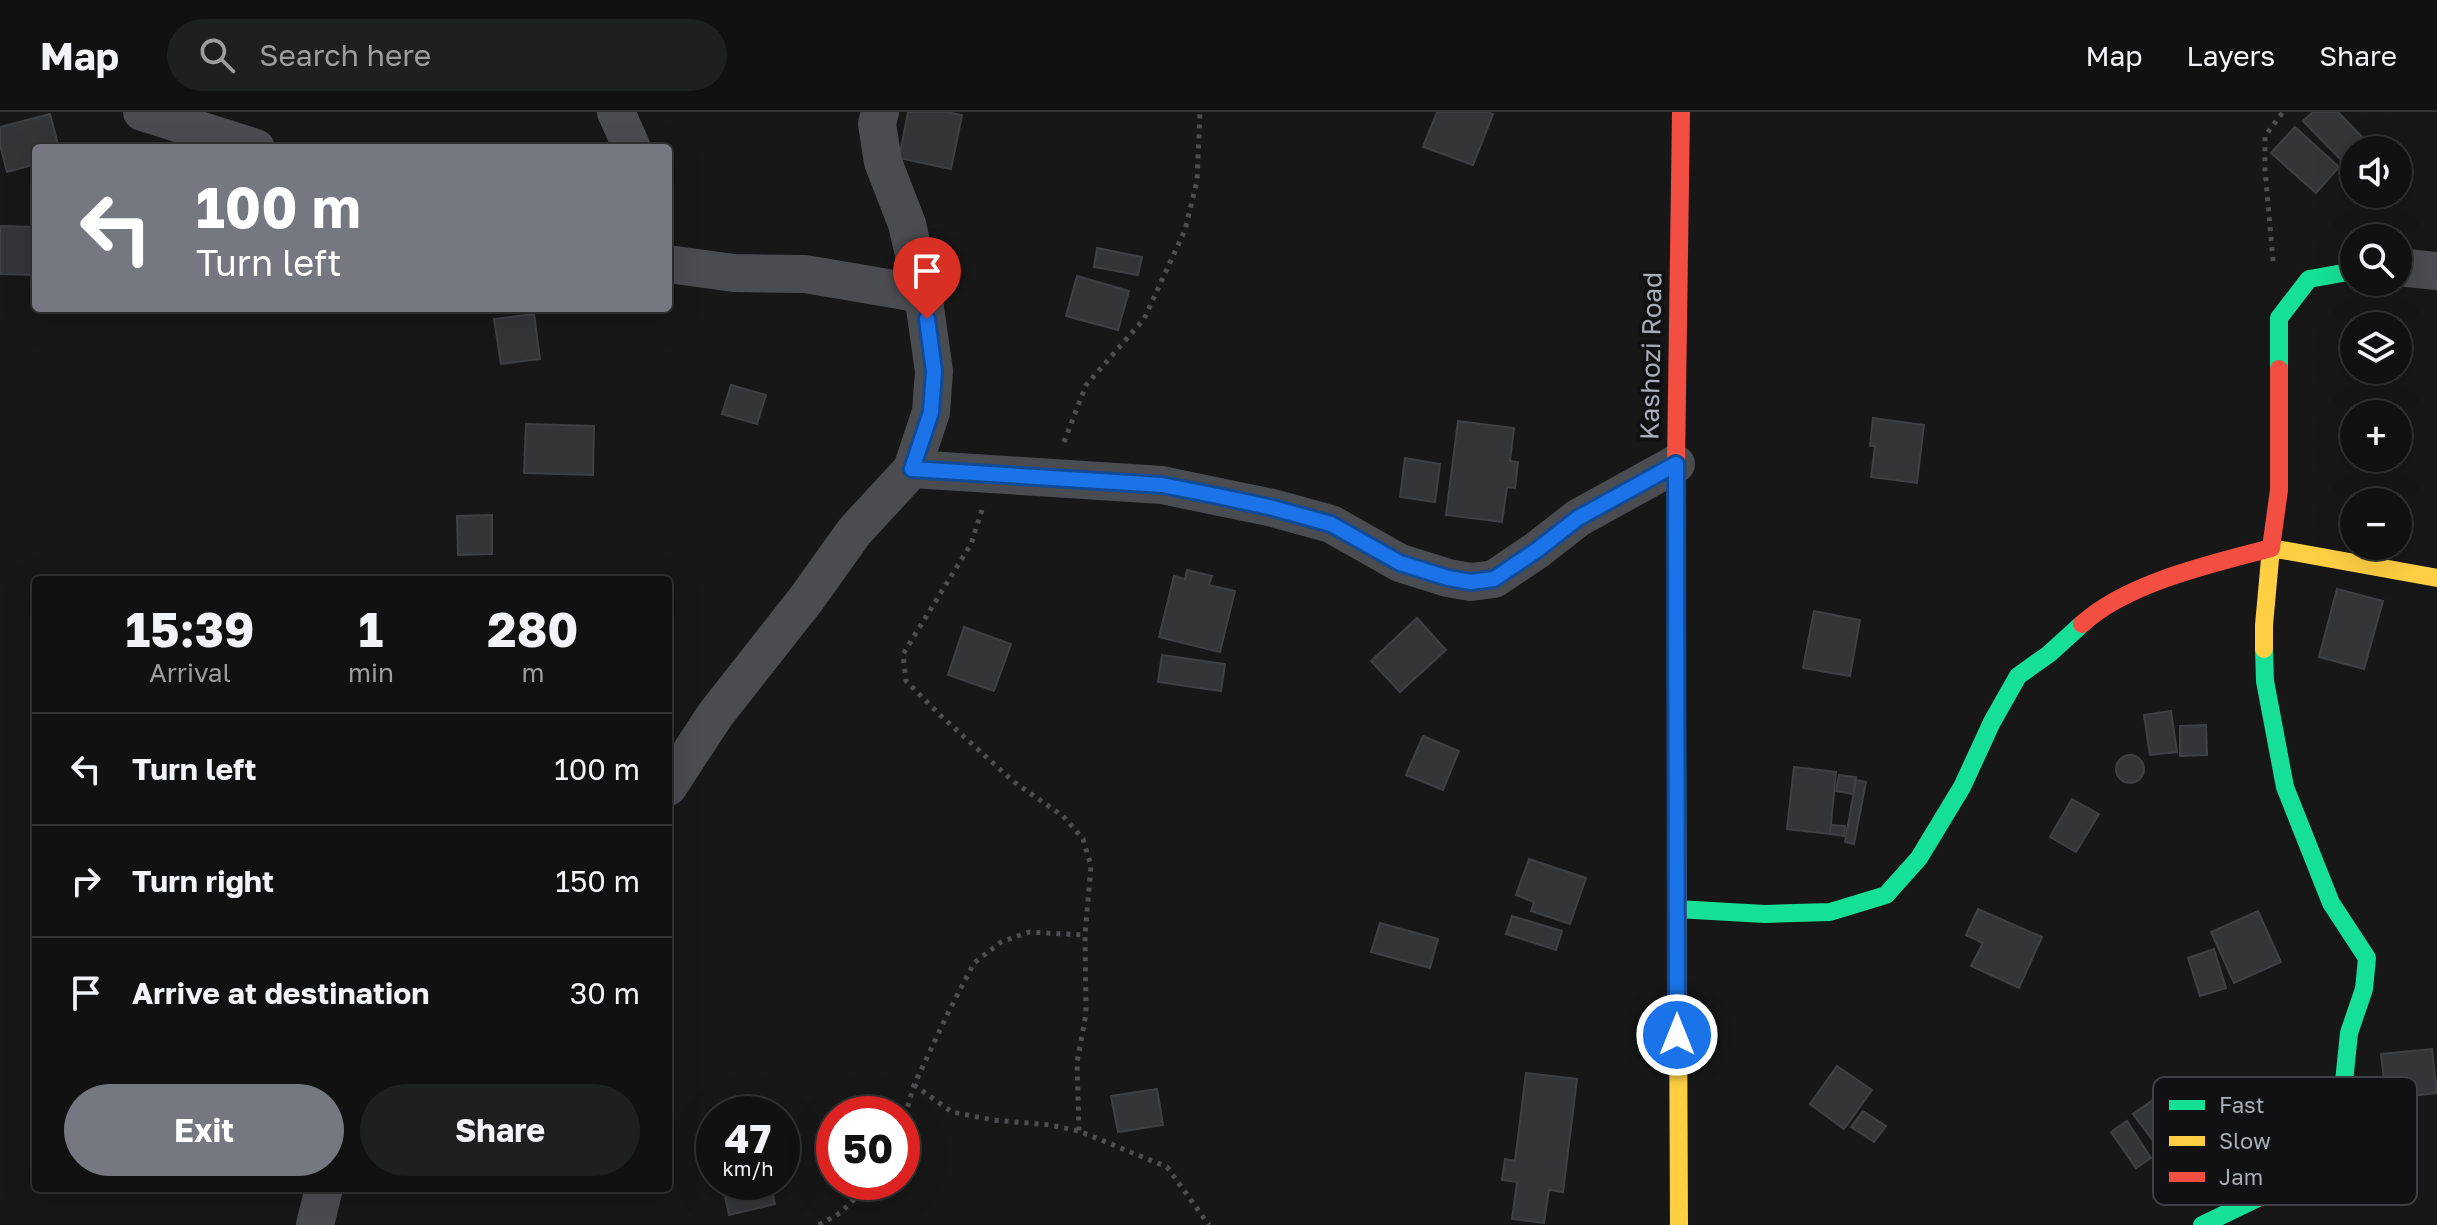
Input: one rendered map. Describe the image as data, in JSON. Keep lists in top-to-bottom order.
{
  "streets": {
    "street": ["Kashozi Road"]
  },
  "legend": ["Fast", "Slow", "Jam"],
  "page": {
    "header": "Map",
    "search": "Search here",
    "nav": ["Map", "Layers", "Share"],
    "map_buttons": ["+", "−"],
    "turn": ["100 m", "Turn left"],
    "eta": [
      "15:39",
      "Arrival",
      "1",
      "min",
      "280",
      "m"
    ],
    "list": [
      {
        "name": "Turn left",
        "value": "100 m"
      },
      {
        "name": "Turn right",
        "value": "150 m"
      },
      {
        "name": "Arrive at destination",
        "value": "30 m"
      }
    ],
    "buttons": ["Exit", "Share"],
    "speed": "47 km/h",
    "limit": "50"
  }
}
